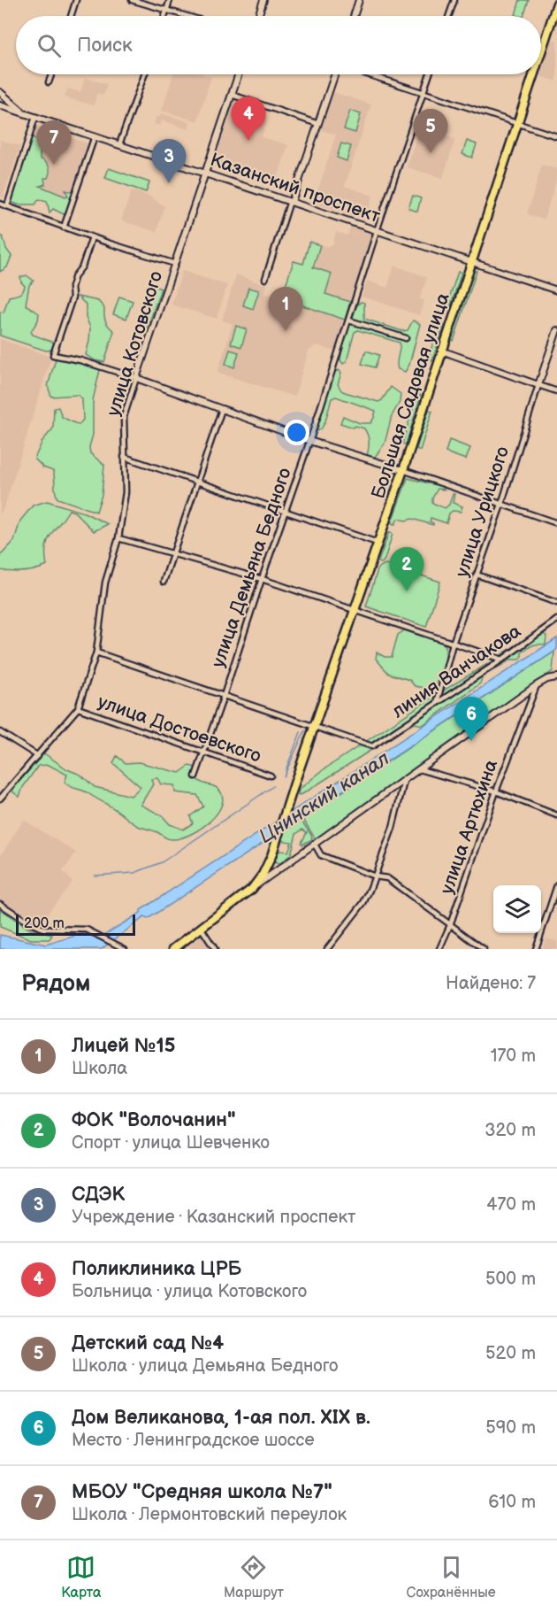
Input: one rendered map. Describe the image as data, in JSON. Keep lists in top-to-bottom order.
{
  "streets": {
    "highway": ["Большая Садовая улица"],
    "street": [
      "Казанский проспект",
      "улица Котовского",
      "улица Урицкого",
      "улица Демьяна Бедного",
      "линия Ванчакова",
      "улица Достоевского",
      "улица Артюхина"
    ]
  },
  "crossings": [
    ["Казанский проспект", "улица Котовского"],
    ["Казанский проспект", "Большая Садовая улица"],
    ["Казанский проспект", "улица Демьяна Бедного"],
    ["улица Котовского", "улица Достоевского"],
    ["Большая Садовая улица", "линия Ванчакова"],
    ["улица Урицкого", "линия Ванчакова"],
    ["улица Демьяна Бедного", "улица Достоевского"]
  ],
  "water": ["Цнинский канал"],
  "scale_bar": "200 m",
  "page": {
    "search": "Поиск",
    "pins": [
      "4",
      "5",
      "7",
      "3",
      "1",
      "2",
      "6"
    ],
    "scale": "200 m",
    "heading": ["Рядом", "Найдено: 7"],
    "list": [
      {
        "mark": "1",
        "name": "Лицей №15",
        "note": "Школа",
        "value": "170 m"
      },
      {
        "mark": "2",
        "name": "ФОК \"Волочанин\"",
        "note": "Спорт · улица Шевченко",
        "value": "320 m"
      },
      {
        "mark": "3",
        "name": "СДЭК",
        "note": "Учреждение · Казанский проспект",
        "value": "470 m"
      },
      {
        "mark": "4",
        "name": "Поликлиника ЦРБ",
        "note": "Больница · улица Котовского",
        "value": "500 m"
      },
      {
        "mark": "5",
        "name": "Детский сад №4",
        "note": "Школа · улица Демьяна Бедного",
        "value": "520 m"
      },
      {
        "mark": "6",
        "name": "Дом Великанова, 1-ая пол. XIX в.",
        "note": "Место · Ленинградское шоссе",
        "value": "590 m"
      },
      {
        "mark": "7",
        "name": "МБОУ \"Средняя школа №7\"",
        "note": "Школа · Лермонтовский переулок",
        "value": "610 m"
      }
    ],
    "nav": ["Карта", "Маршрут", "Сохранённые"]
  }
}
